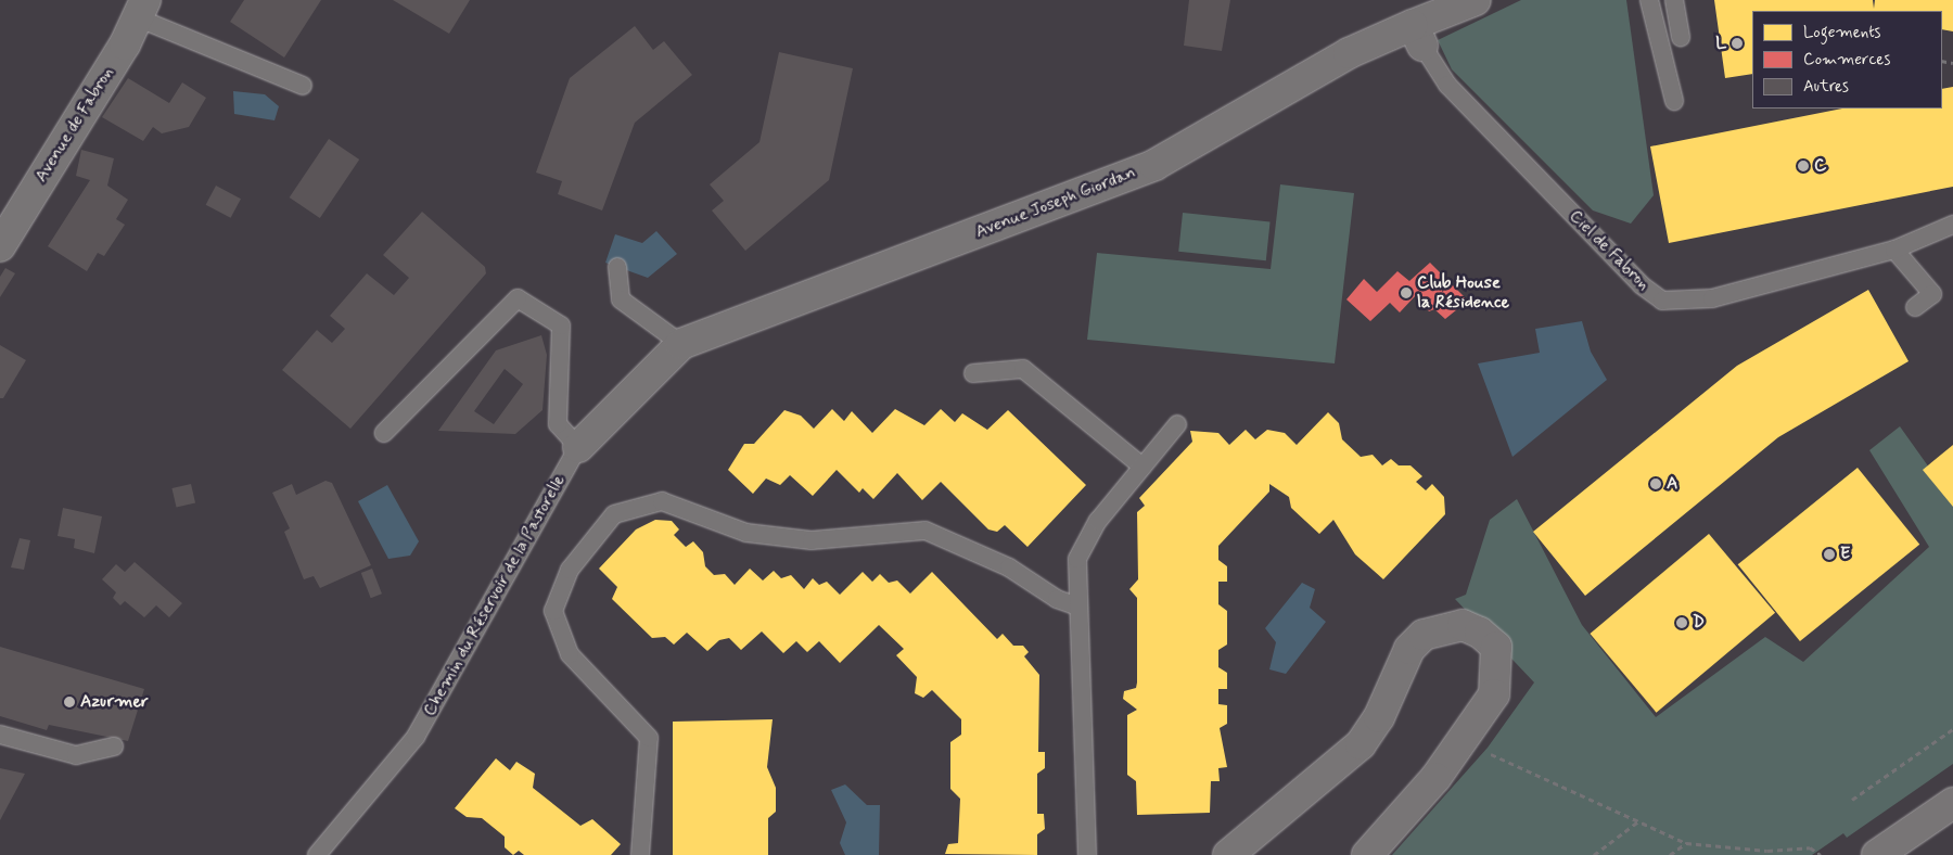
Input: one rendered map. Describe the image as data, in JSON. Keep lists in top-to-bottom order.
{
  "streets": {
    "street": ["Avenue de Fabron", "Avenue Joseph Giordan", "Chemin du Réservoir de la Pastorelle"],
    "lane": ["Ciel de Fabron"]
  },
  "crossings": [
    ["Avenue Joseph Giordan", "Ciel de Fabron"],
    ["Avenue Joseph Giordan", "Chemin du Réservoir de la Pastorelle"]
  ],
  "places": [
    "L",
    "C",
    "Club House la Résidence",
    "A",
    "E",
    "D",
    "Azurmer"
  ],
  "legend": ["Logements", "Commerces", "Autres"]
}
